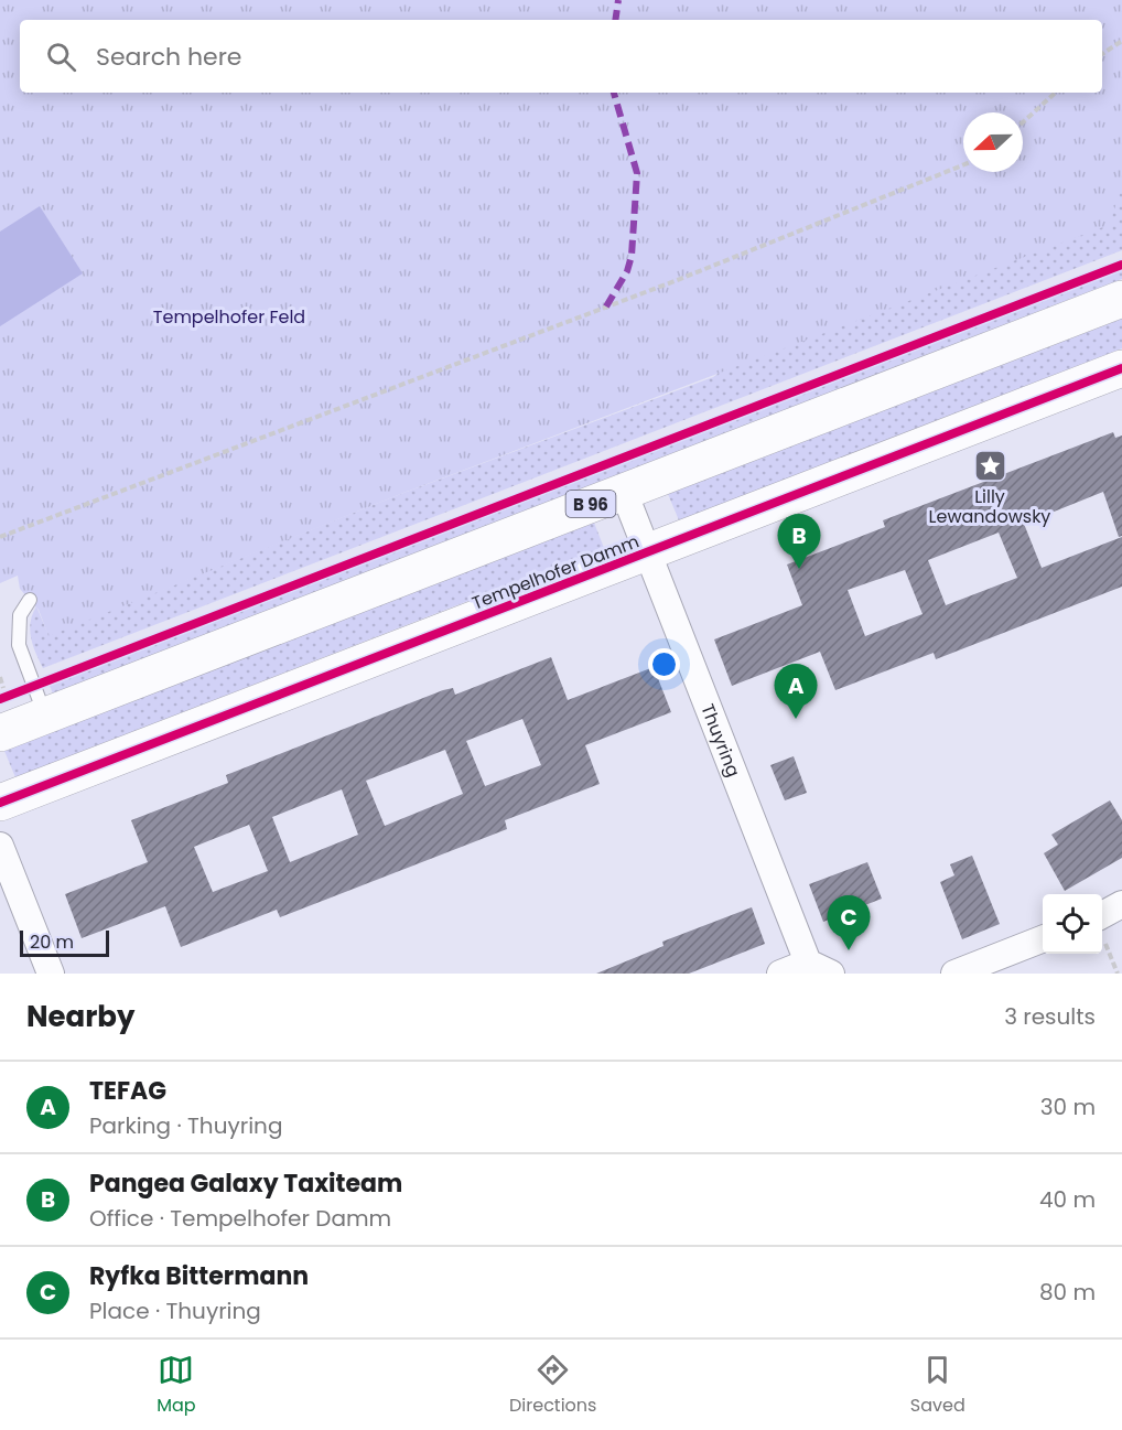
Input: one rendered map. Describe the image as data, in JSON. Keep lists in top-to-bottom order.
{
  "streets": {
    "main road": ["B 96", "Tempelhofer Damm"],
    "street": ["Thuyring"]
  },
  "crossings": [
    ["B 96", "Thuyring"],
    ["Tempelhofer Damm", "Thuyring"]
  ],
  "parks": ["Tempelhofer Feld"],
  "places": {
    "place": ["Lilly Lewandowsky"]
  },
  "scale_bar": "20 m",
  "north": "left",
  "page": {
    "search": "Search here",
    "pins": ["B", "A", "C"],
    "scale": "20 m",
    "heading": ["Nearby", "3 results"],
    "list": [
      {
        "mark": "A",
        "name": "TEFAG",
        "note": "Parking · Thuyring",
        "value": "30 m"
      },
      {
        "mark": "B",
        "name": "Pangea Galaxy Taxiteam",
        "note": "Office · Tempelhofer Damm",
        "value": "40 m"
      },
      {
        "mark": "C",
        "name": "Ryfka Bittermann",
        "note": "Place · Thuyring",
        "value": "80 m"
      }
    ],
    "nav": ["Map", "Directions", "Saved"]
  }
}
